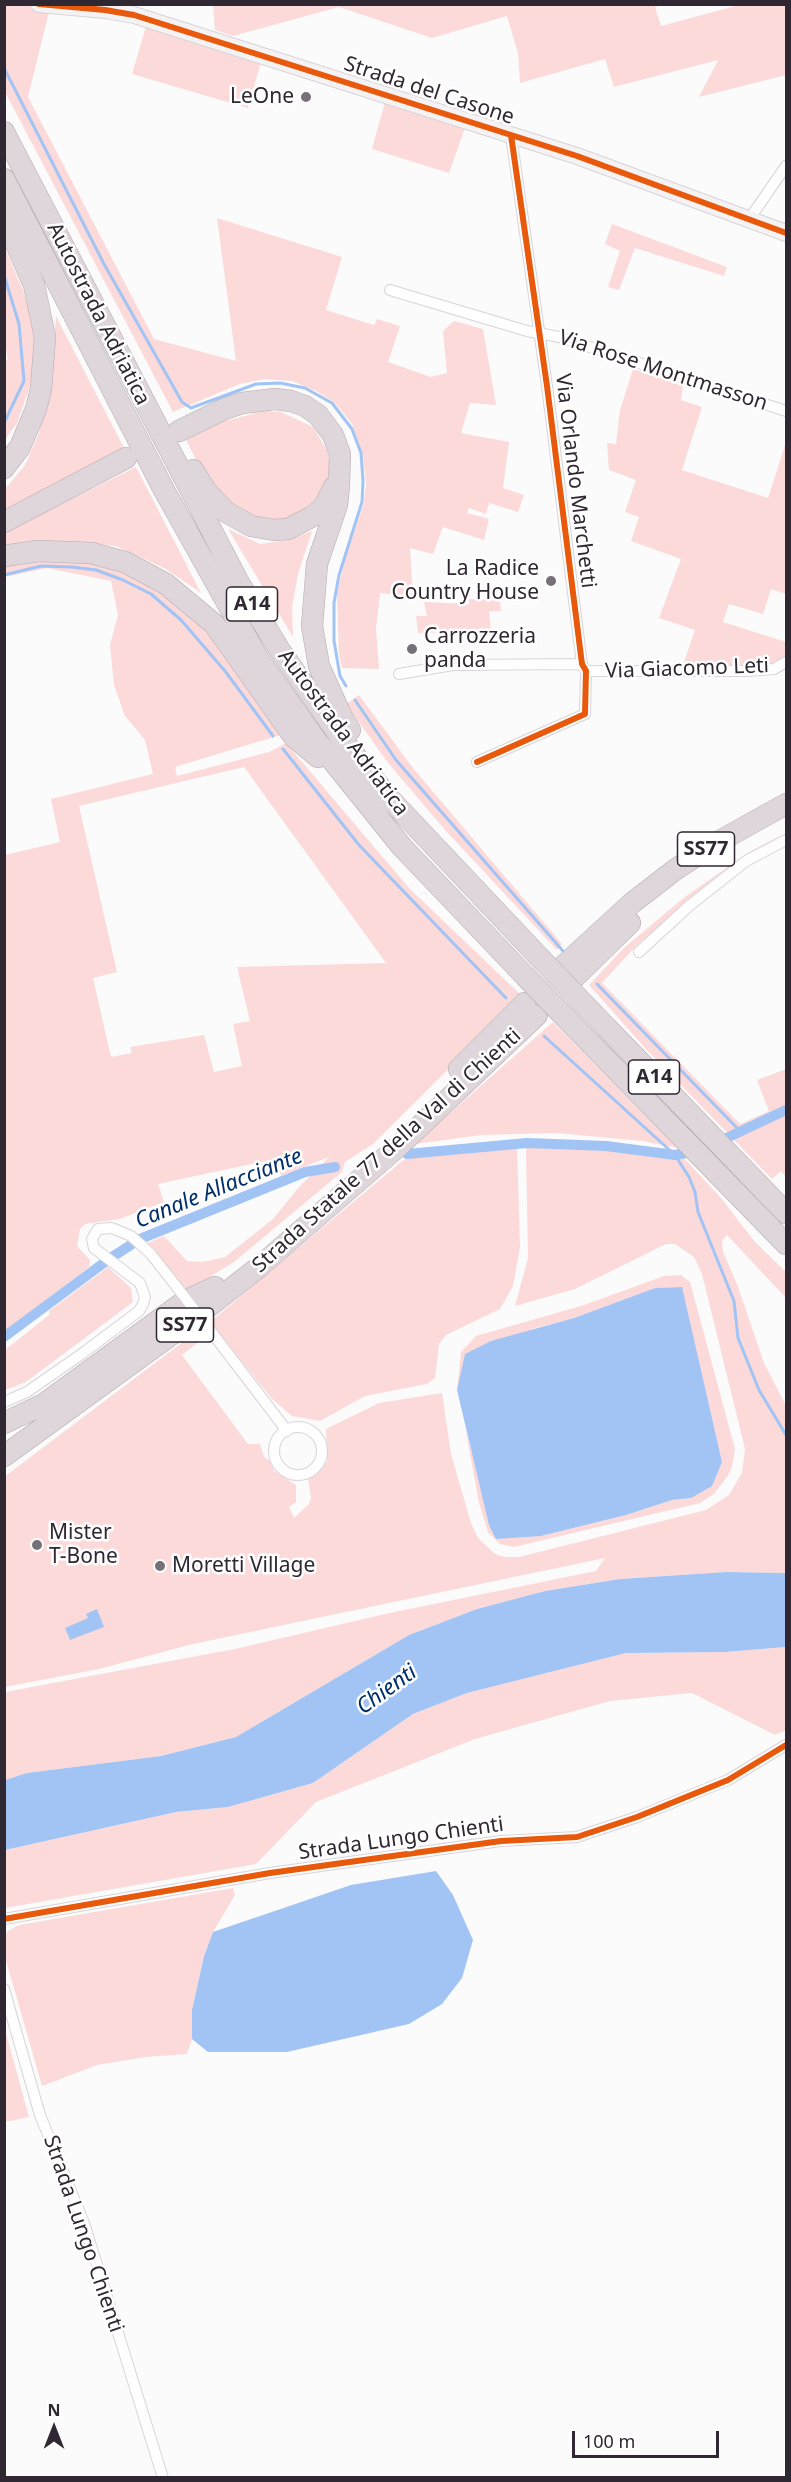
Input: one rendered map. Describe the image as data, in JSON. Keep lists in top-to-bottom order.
{
  "streets": {
    "highway": [
      "Autostrada Adriatica",
      "A14",
      "SS77",
      "Strada Statale 77 della Val di Chienti"
    ],
    "street": [
      "Strada del Casone",
      "Via Rose Montmasson",
      "Via Orlando Marchetti",
      "Via Giacomo Leti",
      "Strada Lungo Chienti"
    ]
  },
  "crossings": [
    ["Strada del Casone", "Via Orlando Marchetti"],
    ["Via Rose Montmasson", "Via Orlando Marchetti"],
    ["Via Orlando Marchetti", "Via Giacomo Leti"]
  ],
  "water": ["Canale Allacciante", "Chienti"],
  "places": [
    "LeOne",
    "La Radice Country House",
    "Carrozzeria panda",
    "Mister T-Bone",
    "Moretti Village"
  ],
  "scale_bar": "100 m",
  "north": "top"
}
